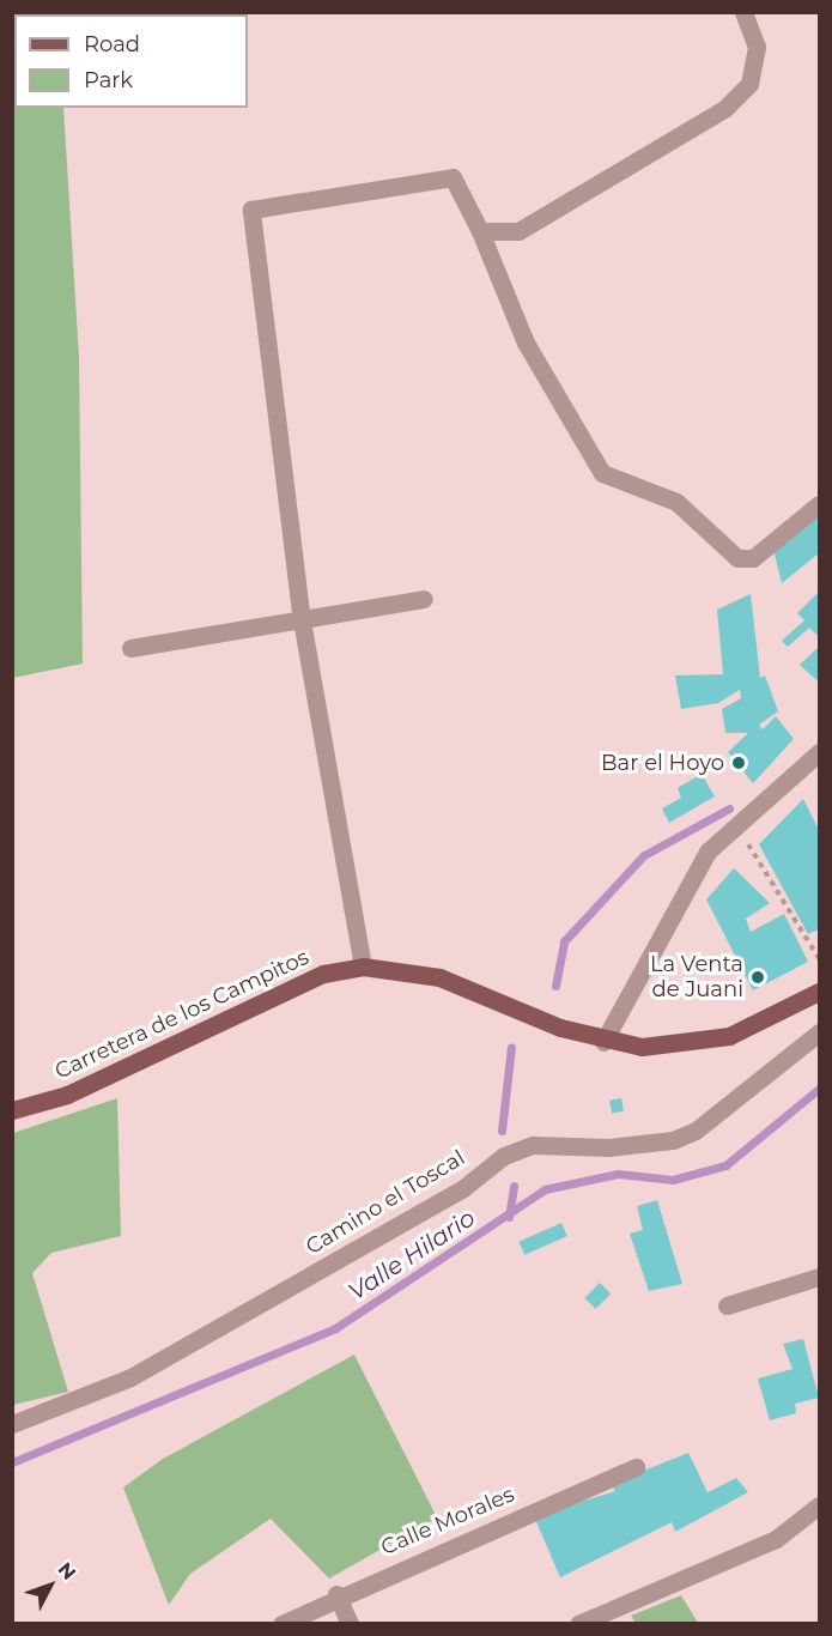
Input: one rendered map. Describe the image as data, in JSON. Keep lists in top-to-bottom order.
{
  "streets": {
    "main road": ["Carretera de los Campitos"],
    "street": ["Camino el Toscal", "Calle Morales"]
  },
  "water": ["Valle Hilario"],
  "places": ["Bar el Hoyo", "La Venta de Juani"],
  "legend": ["Road", "Park"],
  "north": "top right"
}
